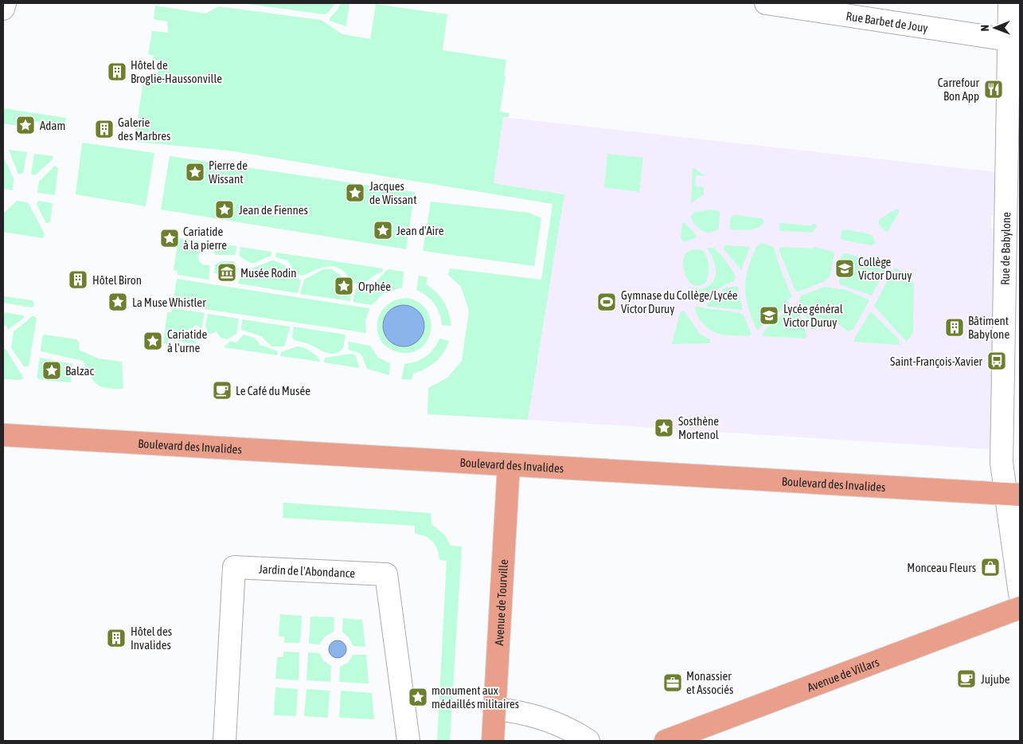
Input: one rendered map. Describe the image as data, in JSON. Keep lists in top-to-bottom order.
{
  "streets": {
    "main road": ["Boulevard des Invalides", "Avenue de Tourville", "Avenue de Villars"],
    "street": ["Rue Barbet de Jouy", "Rue de Babylone", "Jardin de l'Abondance"]
  },
  "crossings": [
    ["Rue Barbet de Jouy", "Rue de Babylone"],
    ["Rue de Babylone", "Boulevard des Invalides"],
    ["Boulevard des Invalides", "Avenue de Tourville"]
  ],
  "places": {
    "building": [
      "Hôtel de Broglie-Haussonville",
      "Galerie des Marbres",
      "Hôtel Biron",
      "Bâtiment Babylone",
      "Hôtel des Invalides"
    ],
    "restaurant": ["Carrefour Bon App"],
    "place": [
      "Adam",
      "Pierre de Wissant",
      "Jacques de Wissant",
      "Jean de Fiennes",
      "Jean d'Aire",
      "Cariatide à la pierre",
      "Orphée",
      "La Muse Whistler",
      "Cariatide à l'urne",
      "Balzac",
      "Sosthène Mortenol",
      "monument aux médaillés militaires"
    ],
    "school or university": ["Collège Victor Duruy", "Lycée général Victor Duruy"],
    "museum": ["Musée Rodin"],
    "sports": ["Gymnase du Collège/Lycée Victor Duruy"],
    "bus stop": ["Saint-François-Xavier"],
    "cafe": ["Le Café du Musée", "Jujube"],
    "shop": ["Monceau Fleurs"],
    "office": ["Monassier et Associés"]
  },
  "north": "left"
}
